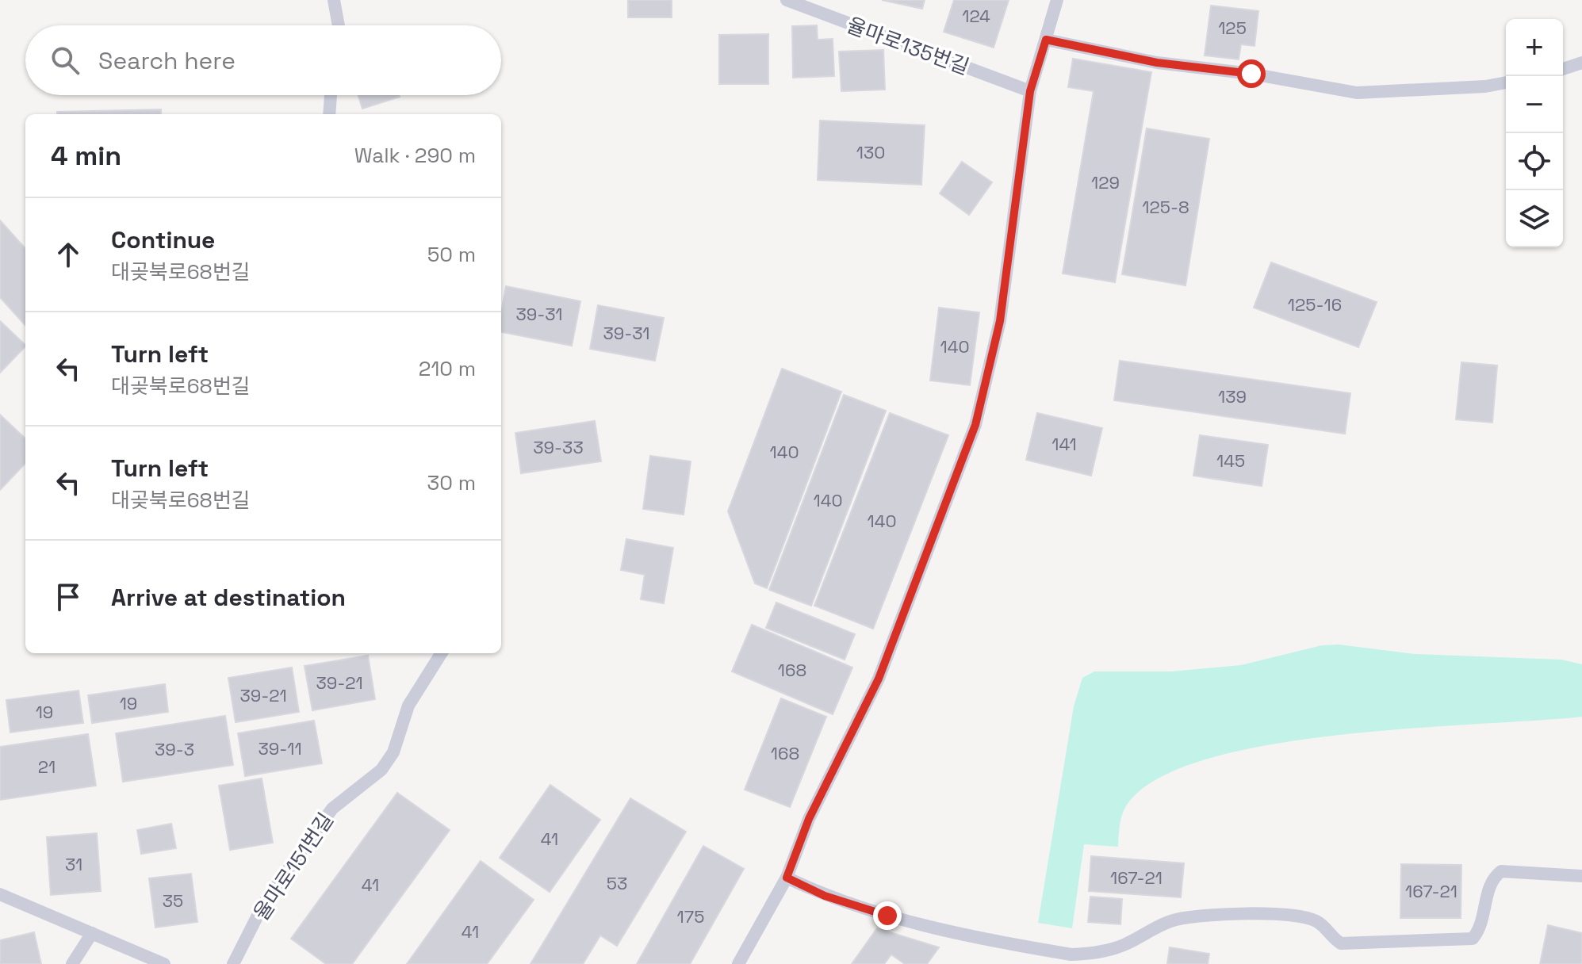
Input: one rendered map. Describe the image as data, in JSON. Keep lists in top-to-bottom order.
{
  "streets": {
    "lane": ["율마로135번길", "율마로151번길"]
  },
  "house_numbers": [
    "124",
    "125",
    "130",
    "129",
    "125-8",
    "125-16",
    "39-31",
    "39-31",
    "140",
    "139",
    "141",
    "39-33",
    "140",
    "145",
    "140",
    "140",
    "168",
    "39-21",
    "39-21",
    "19",
    "19",
    "39-11",
    "39-3",
    "168",
    "21",
    "41",
    "31",
    "167-21",
    "53",
    "41",
    "167-21",
    "35",
    "175",
    "41"
  ],
  "page": {
    "map_buttons": ["+", "−"],
    "search": "Search here",
    "heading": ["4 min", "Walk · 290 m"],
    "list": [
      ["Continue", "대곶북로68번길", "50 m"],
      ["Turn left", "대곶북로68번길", "210 m"],
      ["Turn left", "대곶북로68번길", "30 m"],
      "Arrive at destination"
    ]
  }
}
